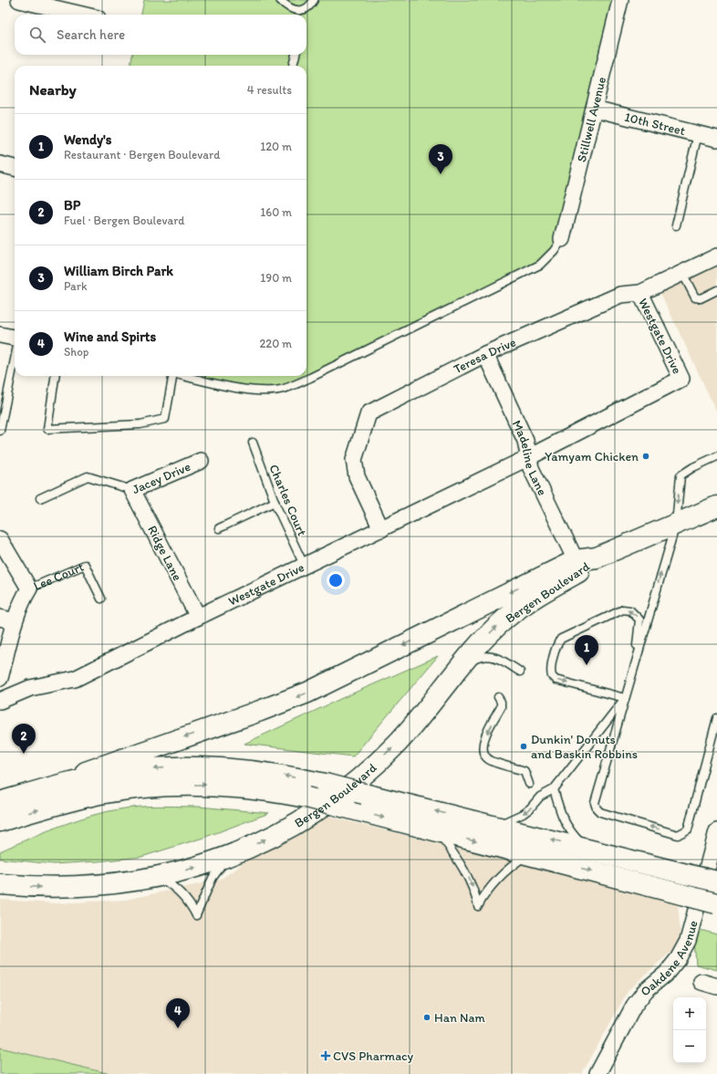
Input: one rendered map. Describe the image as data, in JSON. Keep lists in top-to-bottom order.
{
  "streets": {
    "main road": ["Bergen Boulevard"],
    "street": [
      "Stillwell Avenue",
      "10th Street",
      "Westgate Drive",
      "Teresa Drive",
      "Madeline Lane",
      "Jacey Drive",
      "Ridge Lane",
      "Lee Court",
      "Oakdene Avenue"
    ],
    "lane": ["Charles Court"]
  },
  "crossings": [
    ["Stillwell Avenue", "10th Street"],
    ["Westgate Drive", "Teresa Drive"],
    ["Westgate Drive", "Madeline Lane"],
    ["Westgate Drive", "Charles Court"],
    ["Westgate Drive", "Ridge Lane"],
    ["Teresa Drive", "Madeline Lane"],
    ["Madeline Lane", "Bergen Boulevard"],
    ["Jacey Drive", "Ridge Lane"]
  ],
  "places": {
    "other": ["Yamyam Chicken", "Dunkin' Donuts and Baskin Robbins", "Han Nam"],
    "health": ["CVS Pharmacy"]
  },
  "page": {
    "search": "Search here",
    "heading": ["Nearby", "4 results"],
    "list": [
      {
        "mark": "1",
        "name": "Wendy's",
        "note": "Restaurant · Bergen Boulevard",
        "value": "120 m"
      },
      {
        "mark": "2",
        "name": "BP",
        "note": "Fuel · Bergen Boulevard",
        "value": "160 m"
      },
      {
        "mark": "3",
        "name": "William Birch Park",
        "note": "Park",
        "value": "190 m"
      },
      {
        "mark": "4",
        "name": "Wine and Spirts",
        "note": "Shop",
        "value": "220 m"
      }
    ],
    "pins": [
      "3",
      "1",
      "2",
      "4"
    ],
    "map_buttons": ["+", "−"]
  }
}
